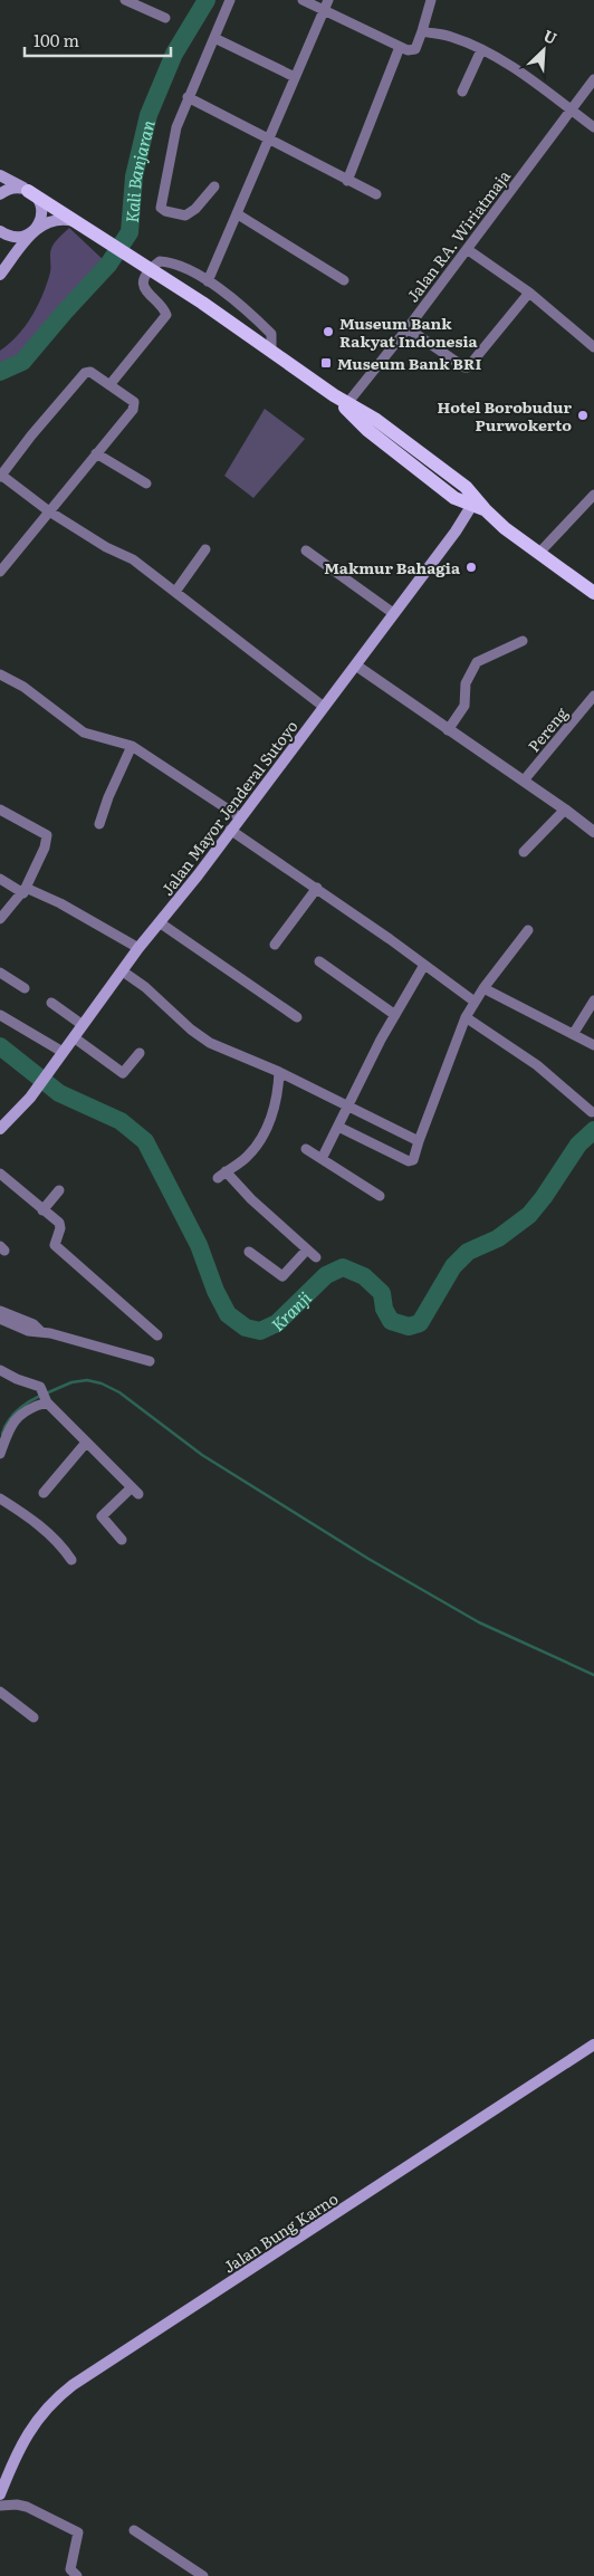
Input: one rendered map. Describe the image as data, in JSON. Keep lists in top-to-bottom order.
{
  "streets": {
    "main road": ["Jalan Mayor Jenderal Sutoyo", "Jalan Bung Karno"],
    "street": ["Jalan RA. Wiriatmaja", "Pereng"]
  },
  "water": ["Kali Banjaran", "Kranji"],
  "places": {
    "other": ["Museum Bank Rakyat Indonesia", "Hotel Borobudur Purwokerto", "Makmur Bahagia"],
    "transit": ["Museum Bank BRI"]
  },
  "scale_bar": "100 m",
  "north": "top right"
}
